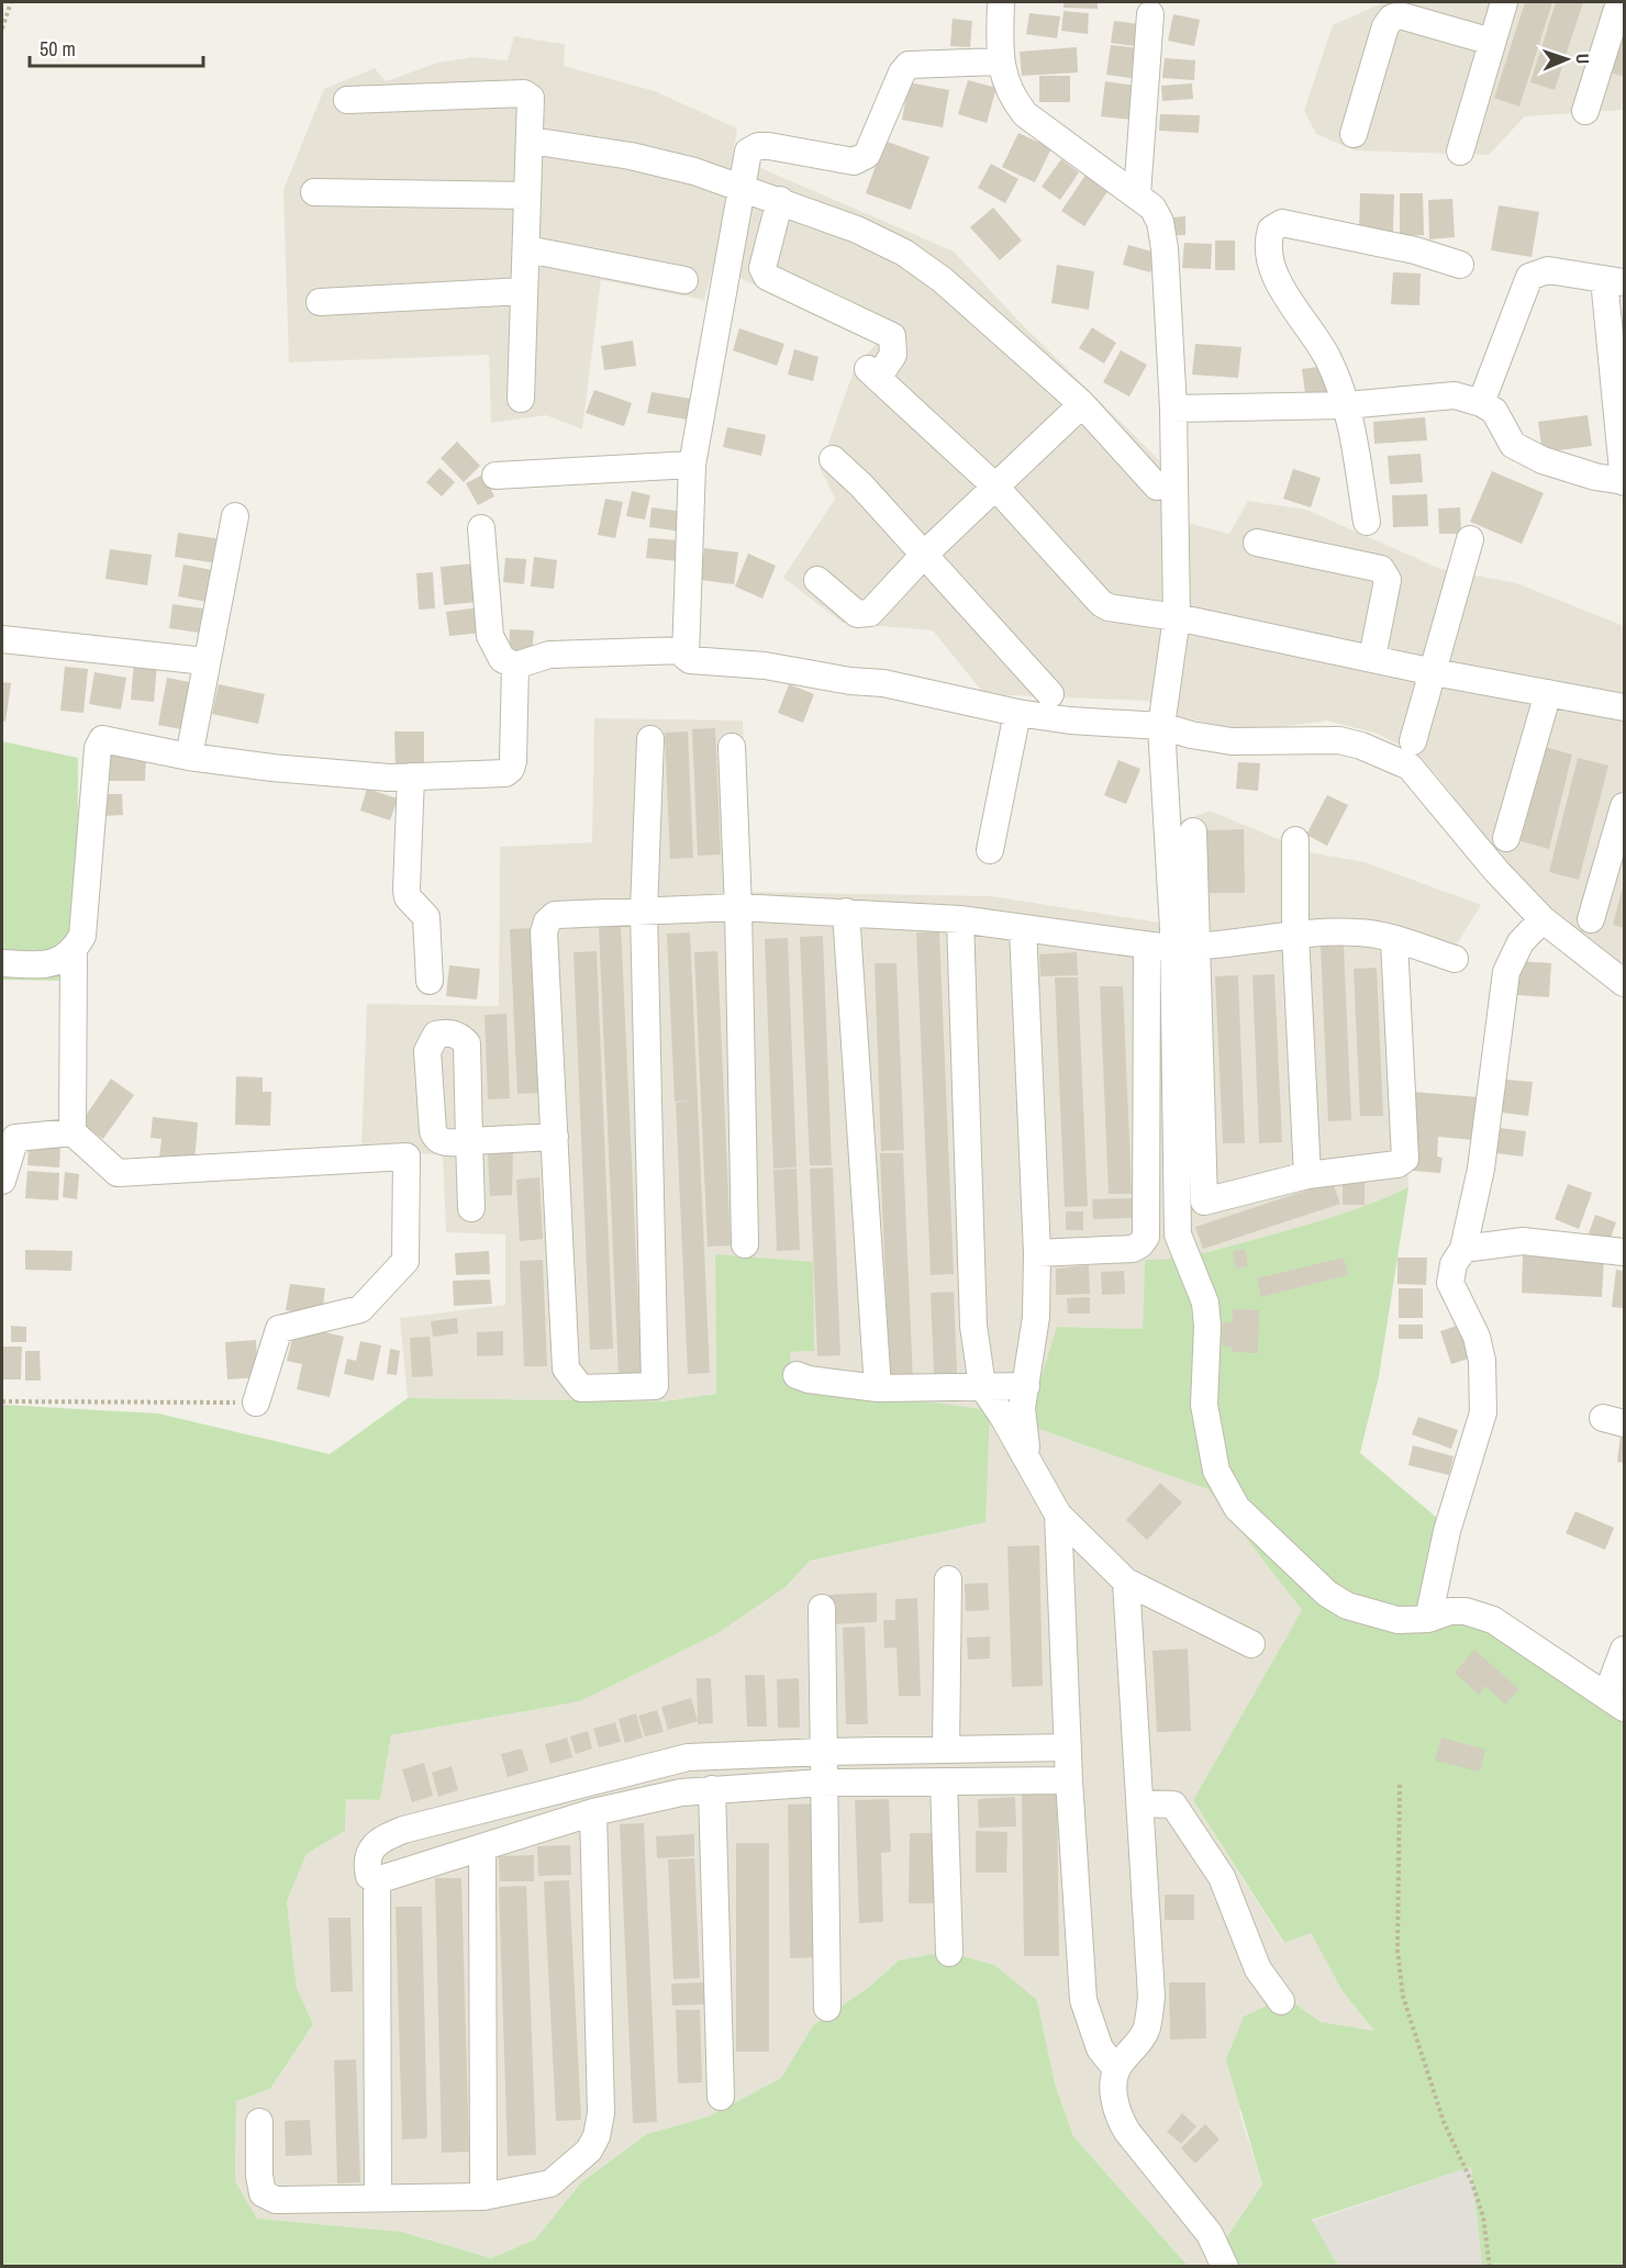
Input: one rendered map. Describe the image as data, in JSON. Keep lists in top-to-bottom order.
{
  "scale_bar": "50 m",
  "north": "right"
}
